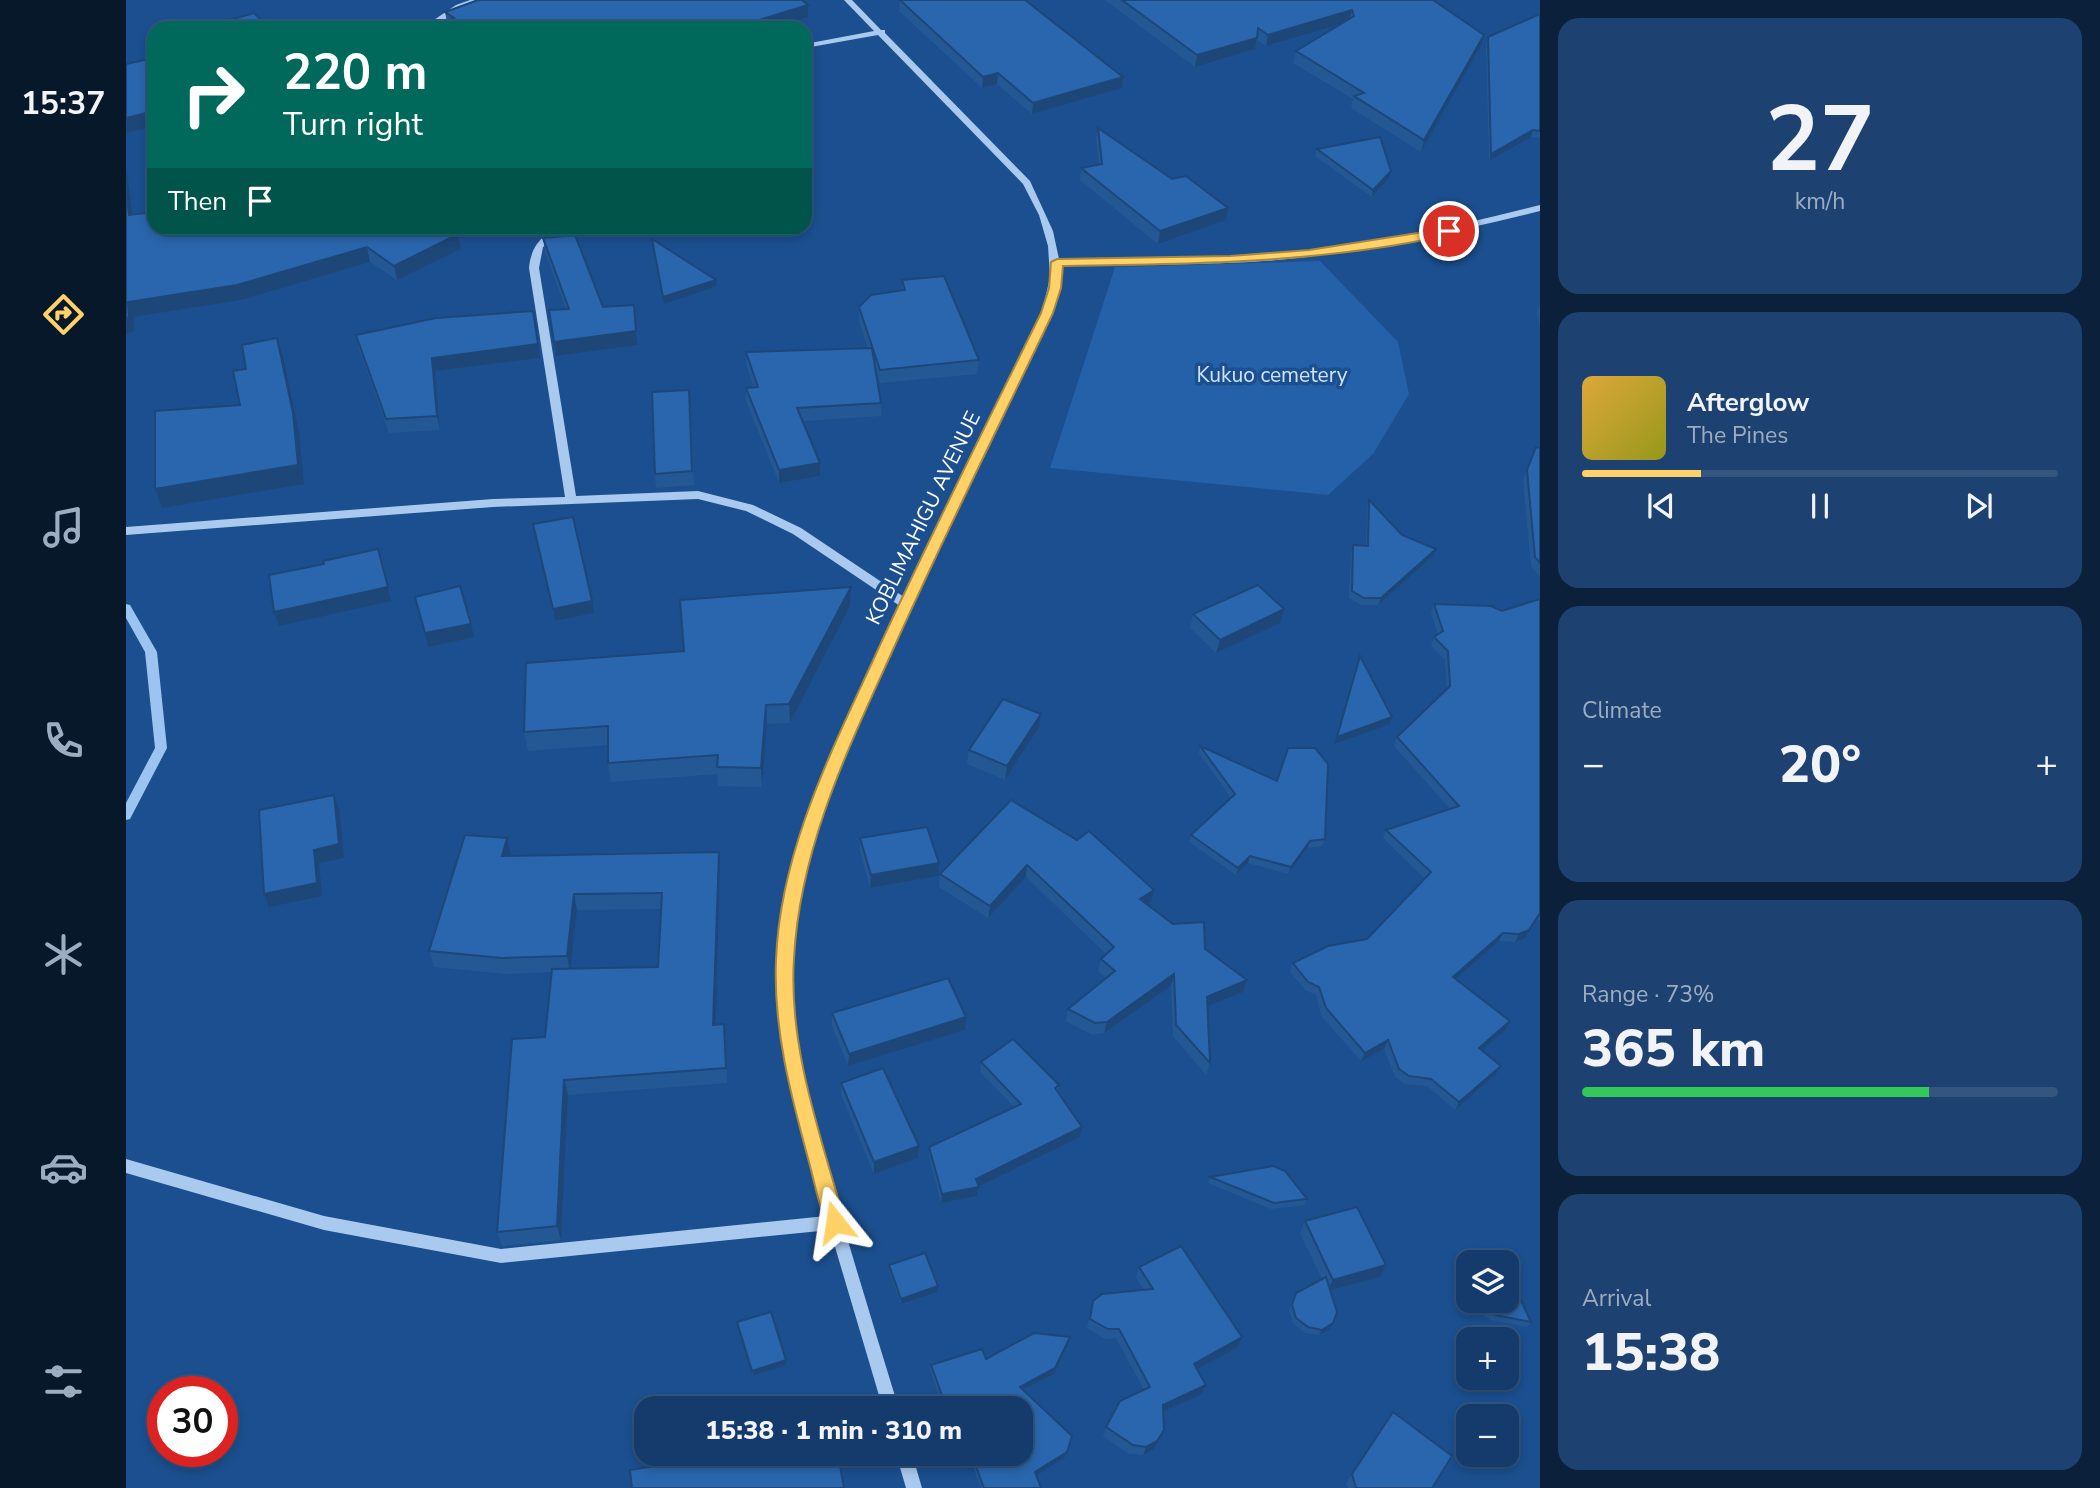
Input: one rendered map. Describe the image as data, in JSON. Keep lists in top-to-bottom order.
{
  "streets": {
    "street": ["KOBLIMAHIGU AVENUE"]
  },
  "parks": ["Kukuo cemetery"],
  "page": {
    "tabs": "15:37",
    "tile": [
      ["27", "km/h"],
      "Climate",
      ["Range · 73%", "365 km"],
      ["Arrival", "15:38"]
    ],
    "turn": ["220 m", "Turn right"],
    "then": "Then",
    "song": ["Afterglow", "The Pines"],
    "heat": ["−", "20°", "+"],
    "map_buttons": ["+", "−"],
    "limit": "30",
    "trip": "15:38 · 1 min · 310 m"
  }
}
